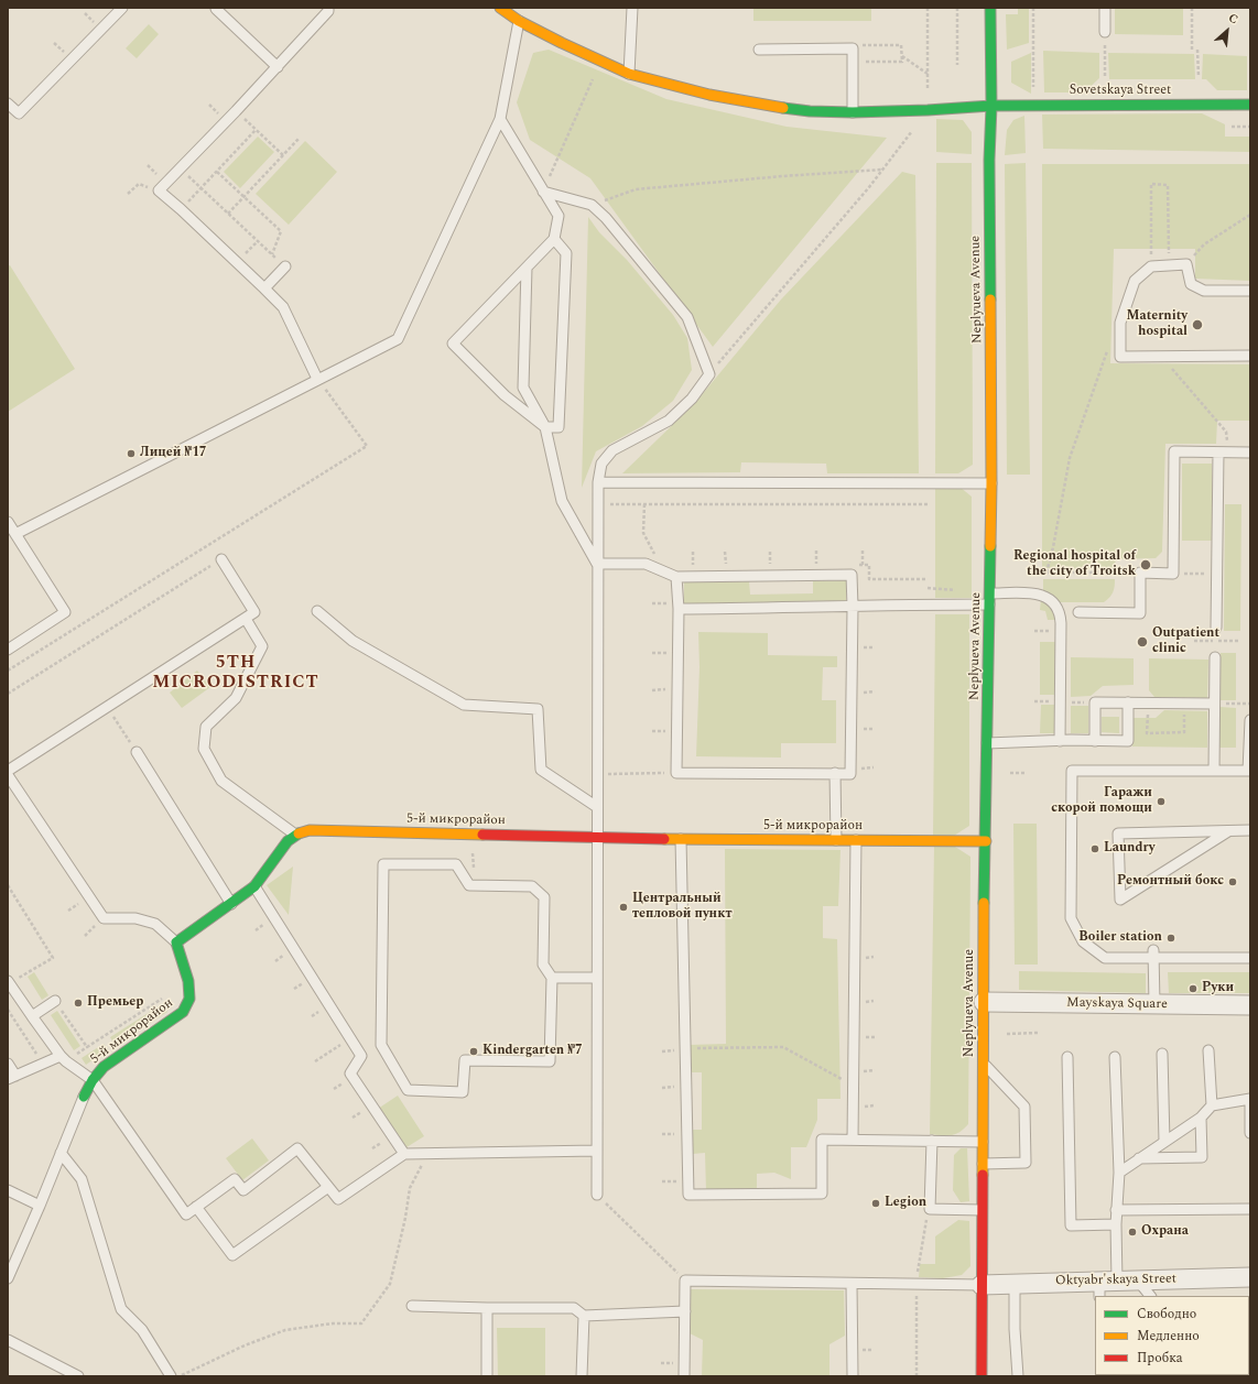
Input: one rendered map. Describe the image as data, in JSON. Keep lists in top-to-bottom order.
{
  "streets": {
    "street": [
      "Sovetskaya Street",
      "Neplyueva Avenue",
      "5-й микрорайон",
      "Mayskaya Square",
      "Oktyabr'skaya Street"
    ]
  },
  "crossings": [
    ["Sovetskaya Street", "Neplyueva Avenue"],
    ["Neplyueva Avenue", "5-й микрорайон"],
    ["Neplyueva Avenue", "Mayskaya Square"],
    ["Neplyueva Avenue", "Oktyabr'skaya Street"]
  ],
  "districts": ["5TH MICRODISTRICT"],
  "places": [
    "Maternity hospital",
    "Лицей №17",
    "Regional hospital of the city of Troitsk",
    "Outpatient clinic",
    "Гаражи скорой помощи",
    "Laundry",
    "Ремонтный бокс",
    "Центральный тепловой пункт",
    "Boiler station",
    "Руки",
    "Премьер",
    "Kindergarten №7",
    "Legion",
    "Охрана"
  ],
  "legend": ["Свободно", "Медленно", "Пробка"],
  "north": "top right"
}
